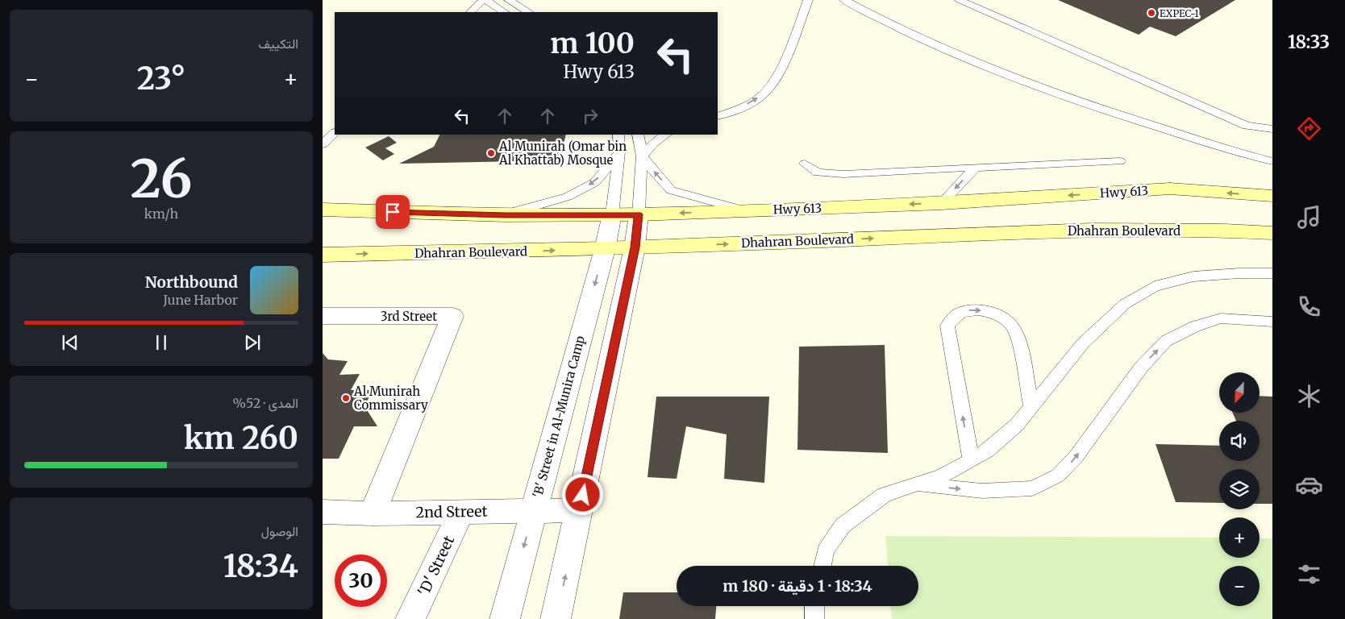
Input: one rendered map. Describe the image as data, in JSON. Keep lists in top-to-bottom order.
{
  "streets": {
    "main road": ["Hwy 613", "Dhahran Boulevard"],
    "street": [
      "3rd Street",
      "'B' Street in Al-Munira Camp",
      "2nd Street",
      "'D' Street"
    ]
  },
  "crossings": [
    ["Hwy 613", "'B' Street in Al-Munira Camp"],
    ["Dhahran Boulevard", "'B' Street in Al-Munira Camp"],
    ["3rd Street", "2nd Street"],
    ["'B' Street in Al-Munira Camp", "2nd Street"],
    ["2nd Street", "'D' Street"]
  ],
  "one_way": ["Hwy 613", "Dhahran Boulevard"],
  "places": ["EXPEC-1", "Al Munirah (Omar bin Al Khattab) Mosque", "Al Munirah Commissary"],
  "north": "bottom left",
  "page": {
    "tabs": "18:33",
    "tile": [
      "التكييف",
      ["26", "km/h"],
      ["المدى · 52%", "260 km"],
      ["الوصول", "18:34"]
    ],
    "turn": ["100 m", "Hwy 613"],
    "heat": ["−", "23°", "+"],
    "song": ["Northbound", "June Harbor"],
    "map_buttons": ["+", "−"],
    "limit": "30",
    "trip": "18:34 · 1 دقيقة · 180 m"
  }
}
